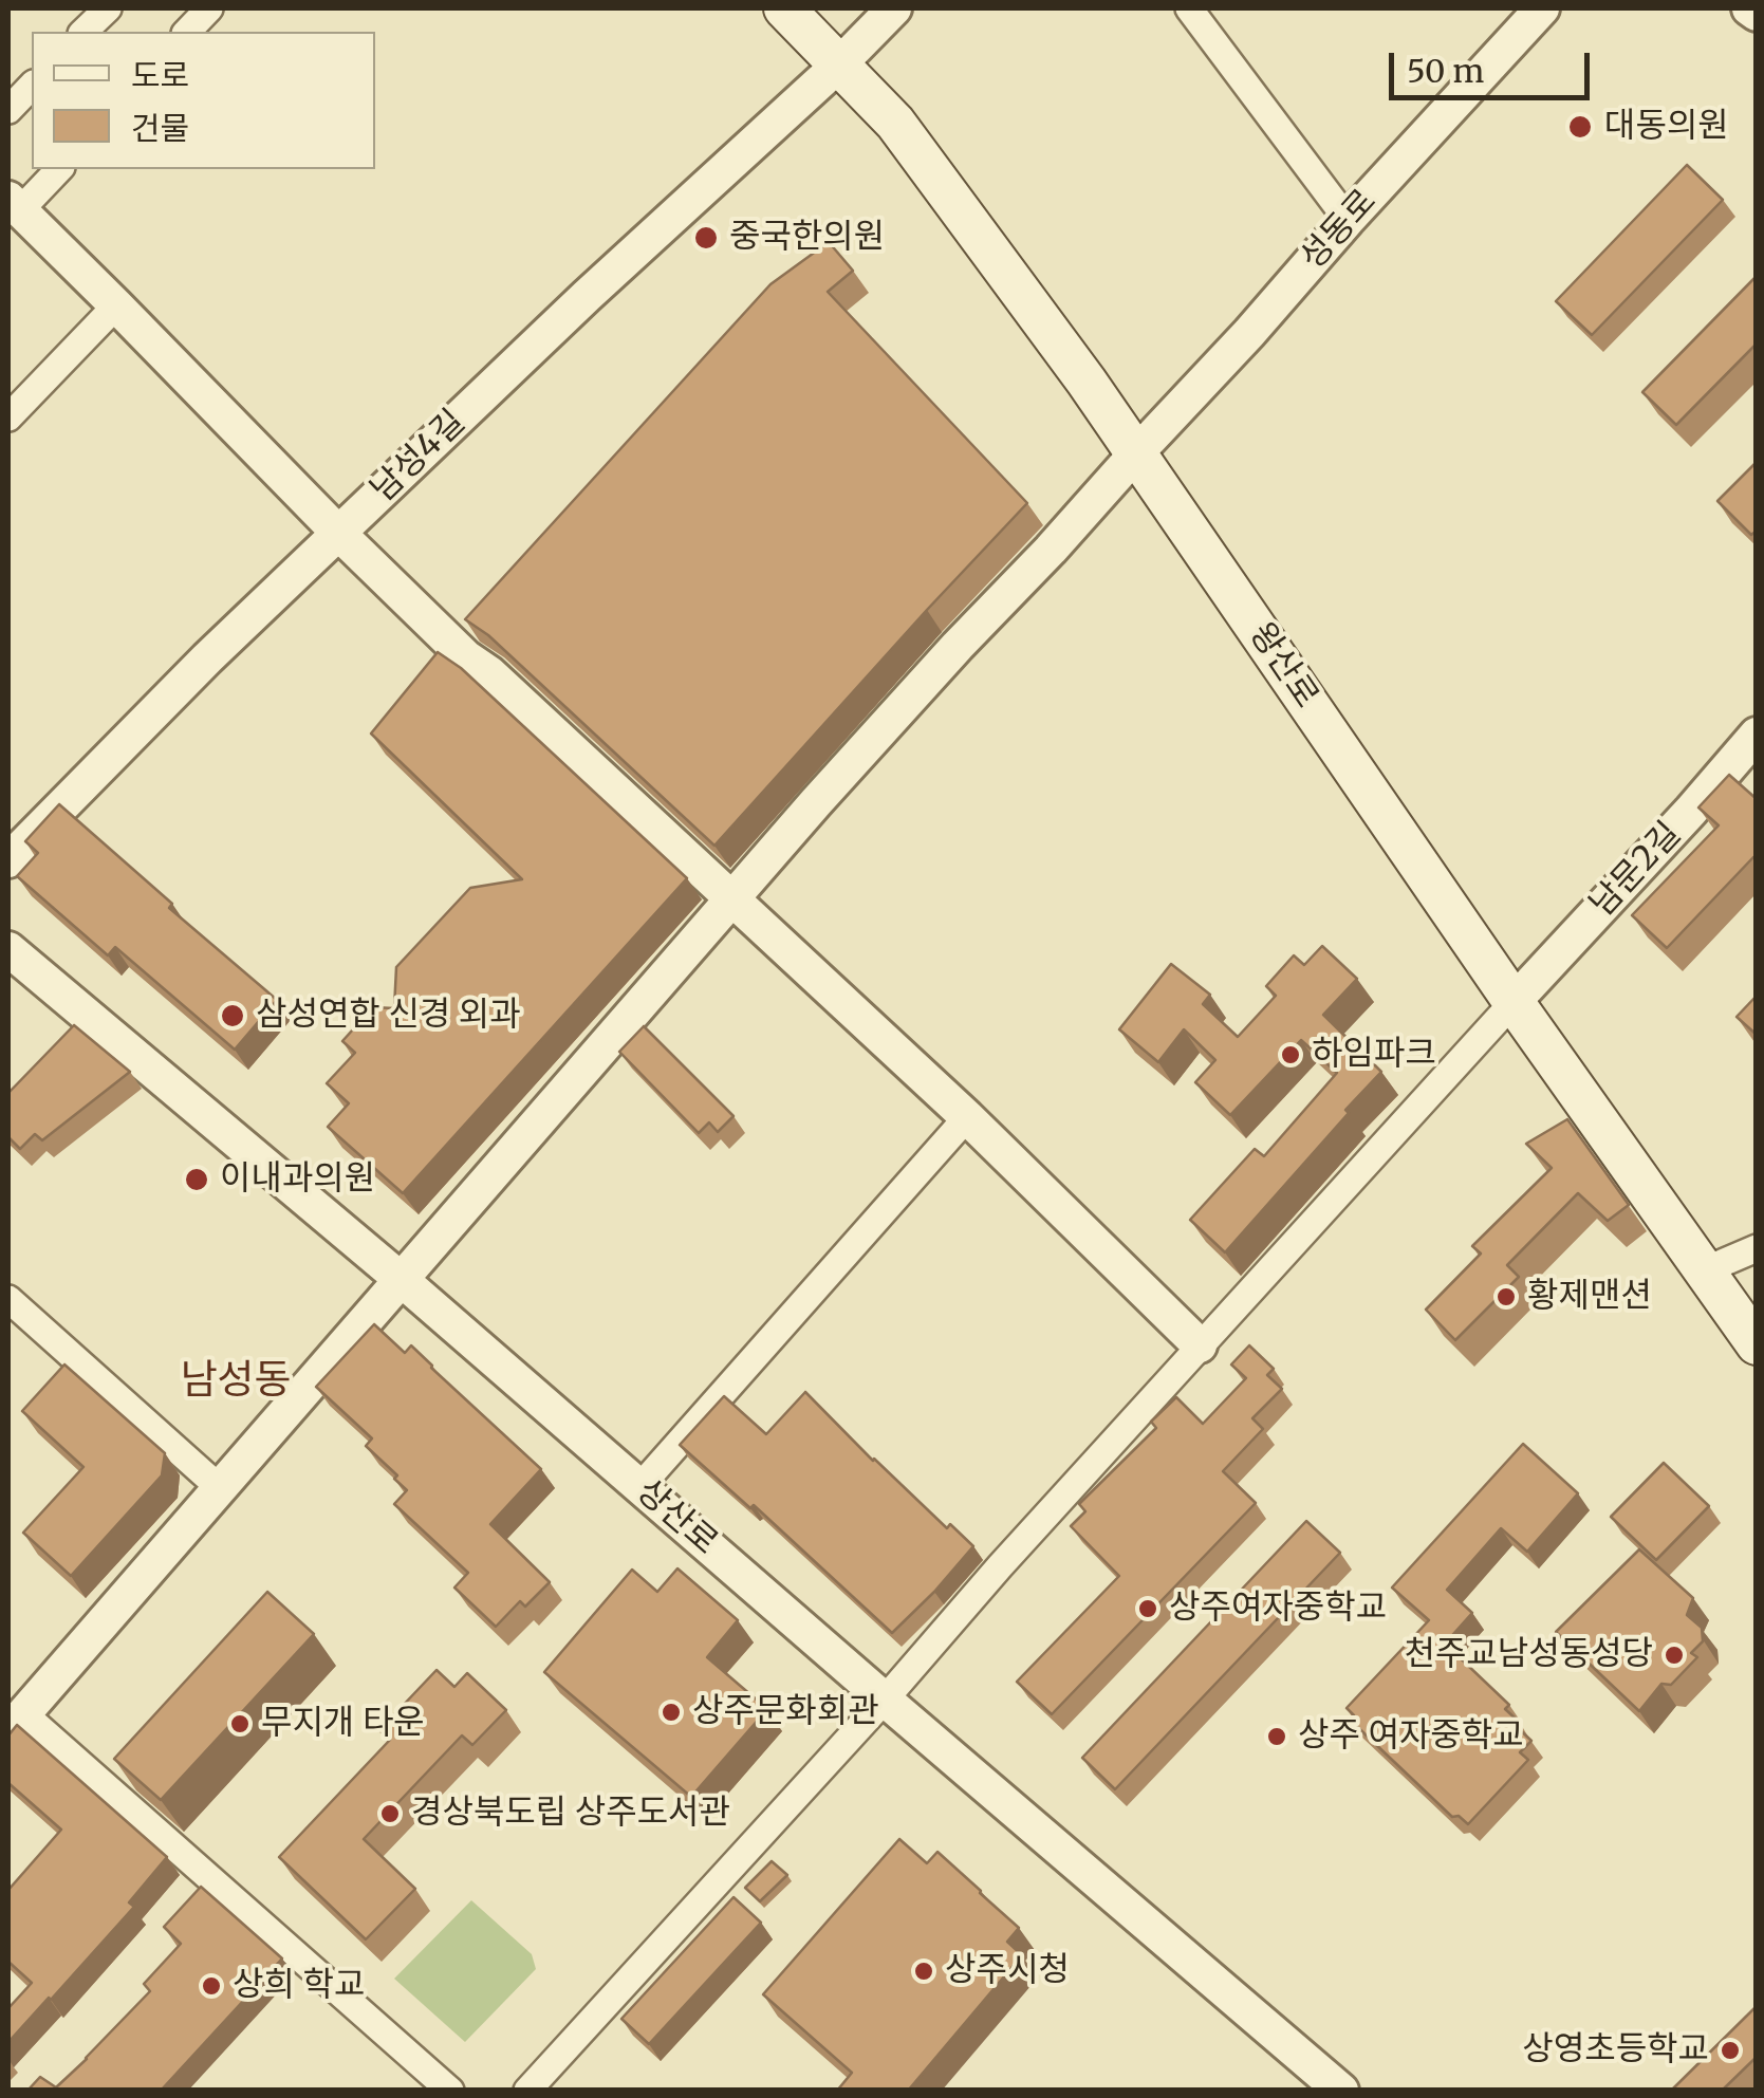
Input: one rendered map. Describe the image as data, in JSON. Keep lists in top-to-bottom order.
{
  "streets": {
    "main road": ["왕산로"],
    "street": [
      "성동로",
      "남성4길",
      "남문2길",
      "상산로"
    ]
  },
  "crossings": [
    ["성동로", "왕산로"],
    ["성동로", "상산로"],
    ["남성4길", "왕산로"],
    ["왕산로", "남문2길"]
  ],
  "districts": ["남성동"],
  "places": [
    "대동의원",
    "중국한의원",
    "삼성연합 신경 외과",
    "하임파크",
    "이내과의원",
    "황제맨션",
    "상주여자중학교",
    "천주교남성동성당",
    "상주문화회관",
    "무지개 타운",
    "상주 여자중학교",
    "경상북도립 상주도서관",
    "상주시청",
    "상희 학교",
    "상영초등학교"
  ],
  "legend": ["도로", "건물"],
  "scale_bar": "50 m"
}
